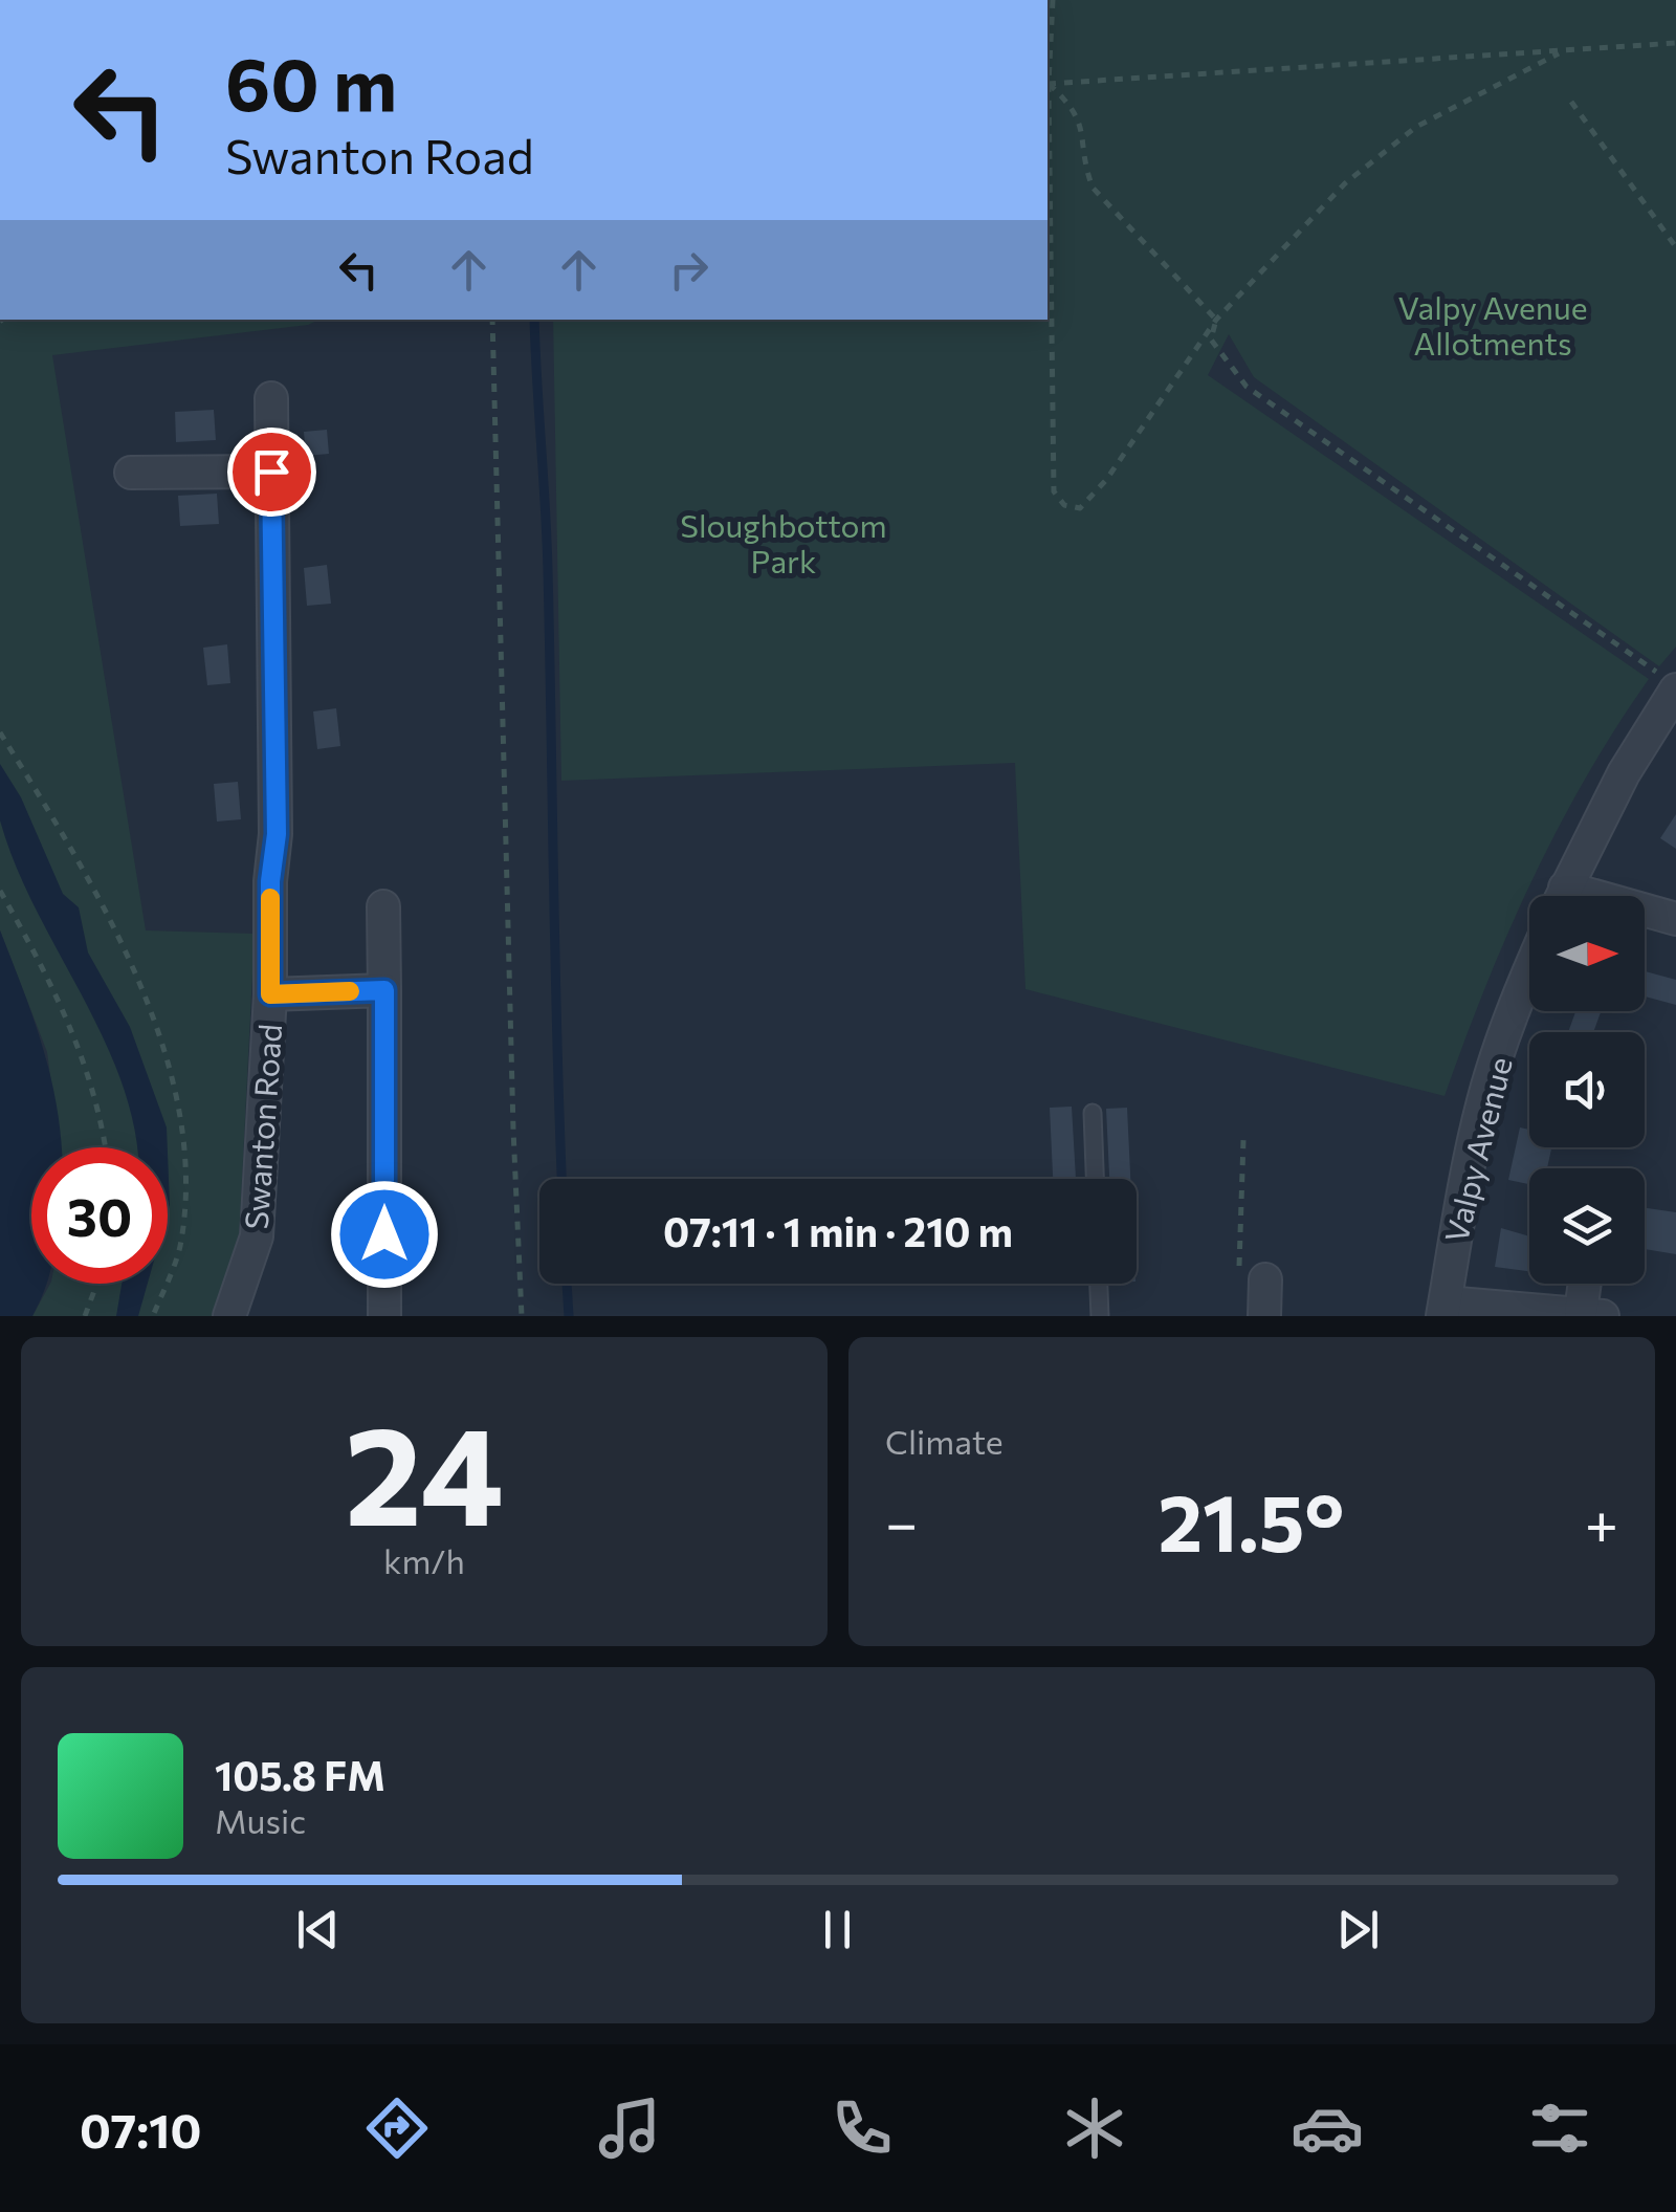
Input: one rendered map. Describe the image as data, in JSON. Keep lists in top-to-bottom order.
{
  "streets": {
    "street": ["Swanton Road", "Valpy Avenue"]
  },
  "parks": ["Valpy Avenue Allotments", "Sloughbottom Park"],
  "north": "right",
  "page": {
    "turn": ["60 m", "Swanton Road"],
    "limit": "30",
    "trip": "07:11 · 1 min · 210 m",
    "tile": [
      ["24", "km/h"],
      "Climate"
    ],
    "heat": ["−", "21.5°", "+"],
    "song": ["105.8 FM", "Music"],
    "tabs": "07:10"
  }
}
